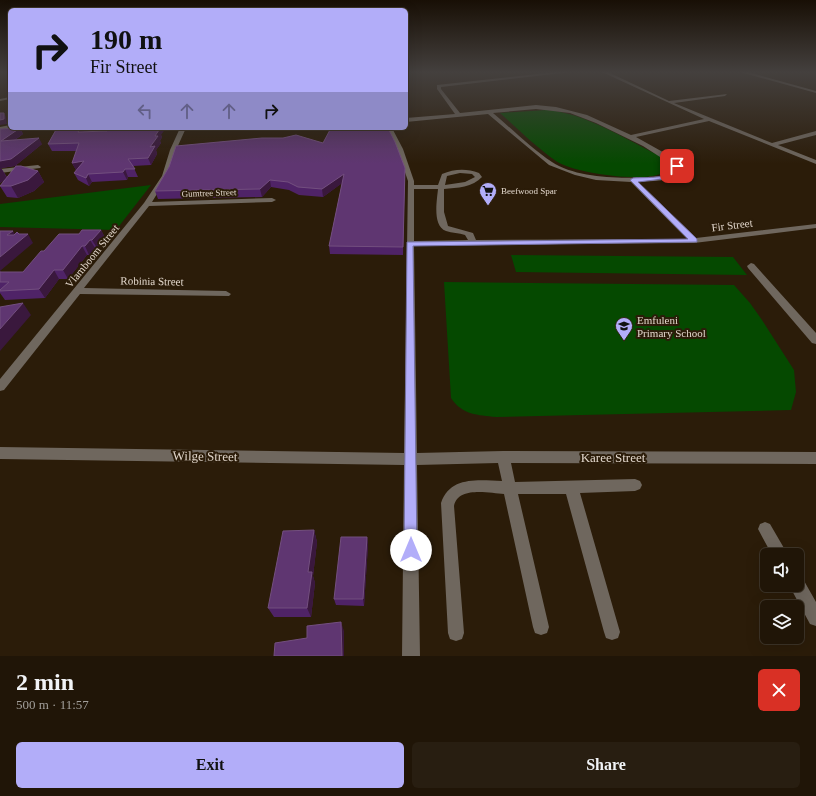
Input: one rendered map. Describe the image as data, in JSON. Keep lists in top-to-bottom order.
{
  "streets": {
    "street": [
      "Gumtree Street",
      "Fir Street",
      "Vlamboom Street",
      "Robinia Street",
      "Wilge Street",
      "Karee Street"
    ]
  },
  "crossings": [
    ["Gumtree Street", "Vlamboom Street"],
    ["Vlamboom Street", "Robinia Street"],
    ["Wilge Street", "Karee Street"]
  ],
  "places": {
    "supermarket": ["Beefwood Spar"],
    "school or university": ["Emfuleni Primary School"]
  },
  "page": {
    "turn": ["190 m", "Fir Street"],
    "heading": ["2 min", "500 m · 11:57"],
    "buttons": ["Exit", "Share"]
  }
}
